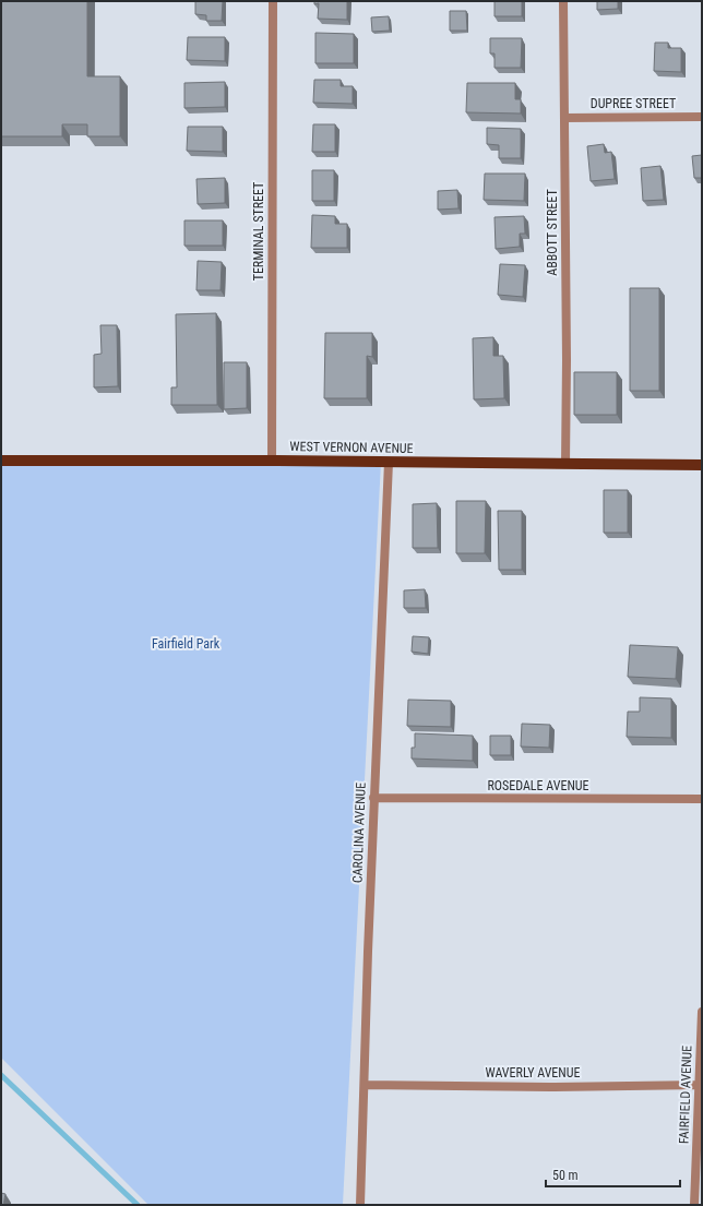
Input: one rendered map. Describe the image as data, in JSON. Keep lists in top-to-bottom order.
{
  "streets": {
    "main road": ["WEST VERNON AVENUE"],
    "street": [
      "DUPREE STREET",
      "TERMINAL STREET",
      "ABBOTT STREET",
      "ROSEDALE AVENUE",
      "CAROLINA AVENUE",
      "WAVERLY AVENUE",
      "FAIRFIELD AVENUE"
    ]
  },
  "crossings": [
    ["DUPREE STREET", "ABBOTT STREET"],
    ["TERMINAL STREET", "WEST VERNON AVENUE"],
    ["ABBOTT STREET", "WEST VERNON AVENUE"],
    ["WEST VERNON AVENUE", "CAROLINA AVENUE"],
    ["ROSEDALE AVENUE", "CAROLINA AVENUE"],
    ["CAROLINA AVENUE", "WAVERLY AVENUE"],
    ["WAVERLY AVENUE", "FAIRFIELD AVENUE"]
  ],
  "parks": ["Fairfield Park"],
  "scale_bar": "50 m"
}
